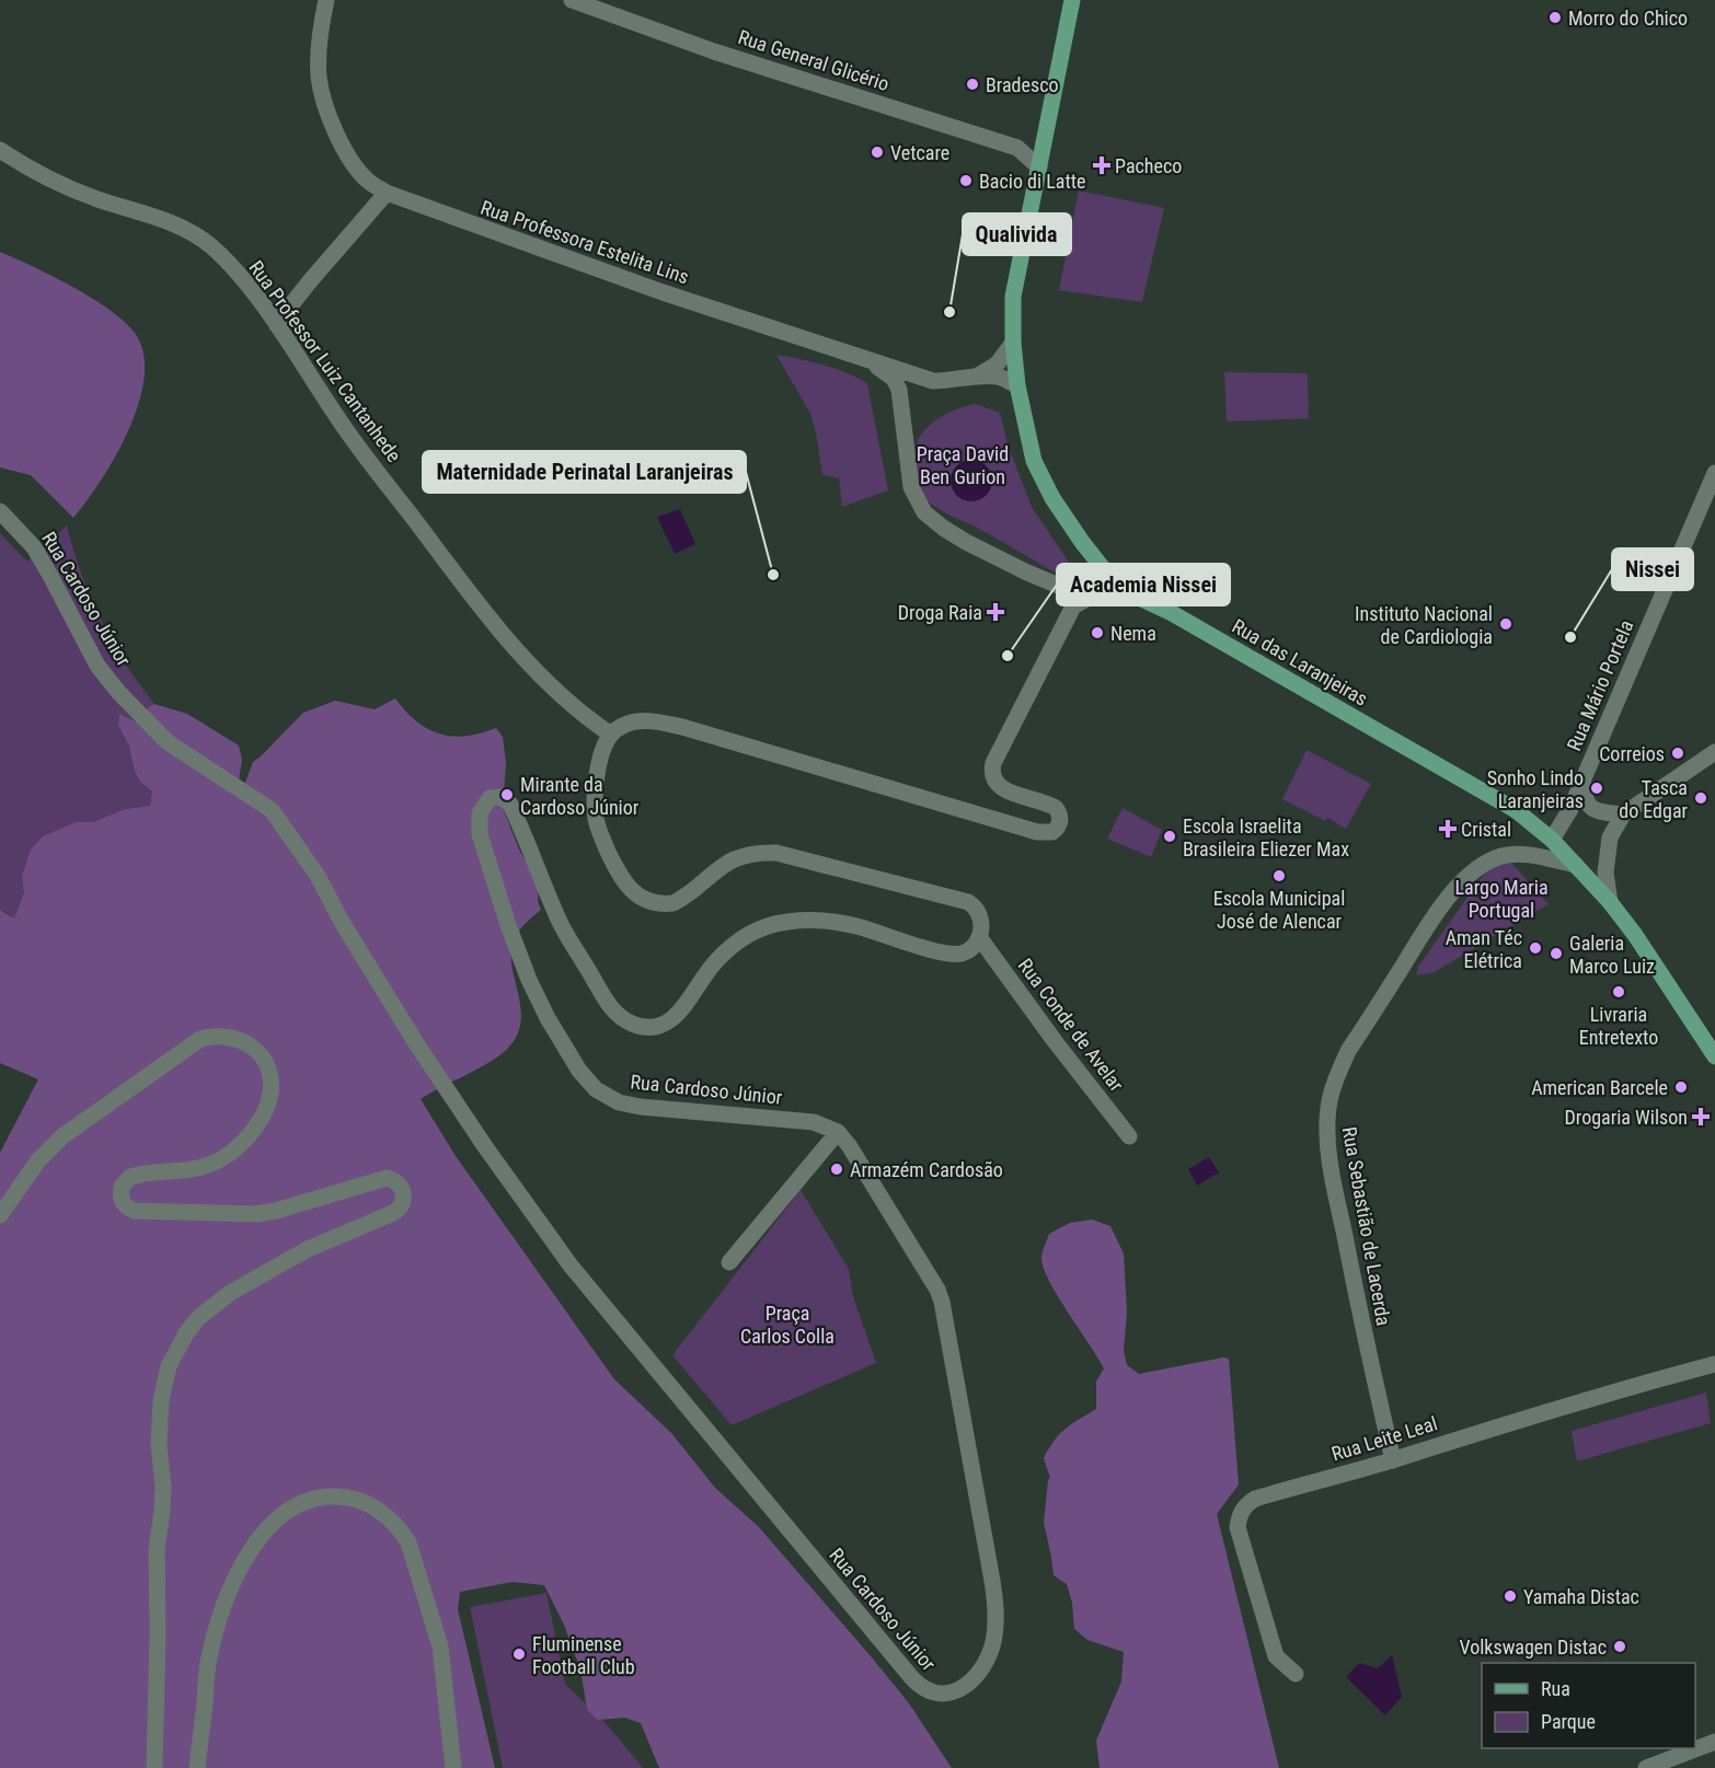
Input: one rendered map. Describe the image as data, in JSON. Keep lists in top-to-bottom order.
{
  "streets": {
    "main road": ["Rua das Laranjeiras"],
    "street": [
      "Rua General Glicério",
      "Rua Professora Estelita Lins",
      "Rua Professor Luiz Cantanhede",
      "Rua Cardoso Júnior",
      "Rua Mário Portela",
      "Rua Conde de Avelar",
      "Rua Sebastião de Lacerda",
      "Rua Leite Leal"
    ]
  },
  "crossings": [
    ["Rua General Glicério", "Rua das Laranjeiras"],
    ["Rua Professora Estelita Lins", "Rua das Laranjeiras"],
    ["Rua Cardoso Júnior", "Rua Conde de Avelar"],
    ["Rua das Laranjeiras", "Rua Mário Portela"],
    ["Rua das Laranjeiras", "Rua Sebastião de Lacerda"],
    ["Rua Sebastião de Lacerda", "Rua Leite Leal"]
  ],
  "parks": ["Praça David Ben Gurion", "Largo Maria Portugal", "Praça Carlos Colla"],
  "places": {
    "other": [
      "Morro do Chico",
      "Bradesco",
      "Vetcare",
      "Bacio di Latte",
      "Qualivida",
      "Maternidade Perinatal Laranjeiras",
      "Instituto Nacional de Cardiologia",
      "Nema",
      "Nissei",
      "Academia Nissei",
      "Correios",
      "Sonho Lindo Laranjeiras",
      "Mirante da Cardoso Júnior",
      "Tasca do Edgar",
      "Escola Israelita Brasileira Eliezer Max",
      "Escola Municipal José de Alencar",
      "Aman Téc Elétrica",
      "Galeria Marco Luiz",
      "Livraria Entretexto",
      "American Barcele",
      "Armazém Cardosão",
      "Yamaha Distac",
      "Volkswagen Distac",
      "Fluminense Football Club"
    ],
    "health": [
      "Pacheco",
      "Droga Raia",
      "Cristal",
      "Drogaria Wilson"
    ]
  },
  "legend": ["Rua", "Parque"]
}
